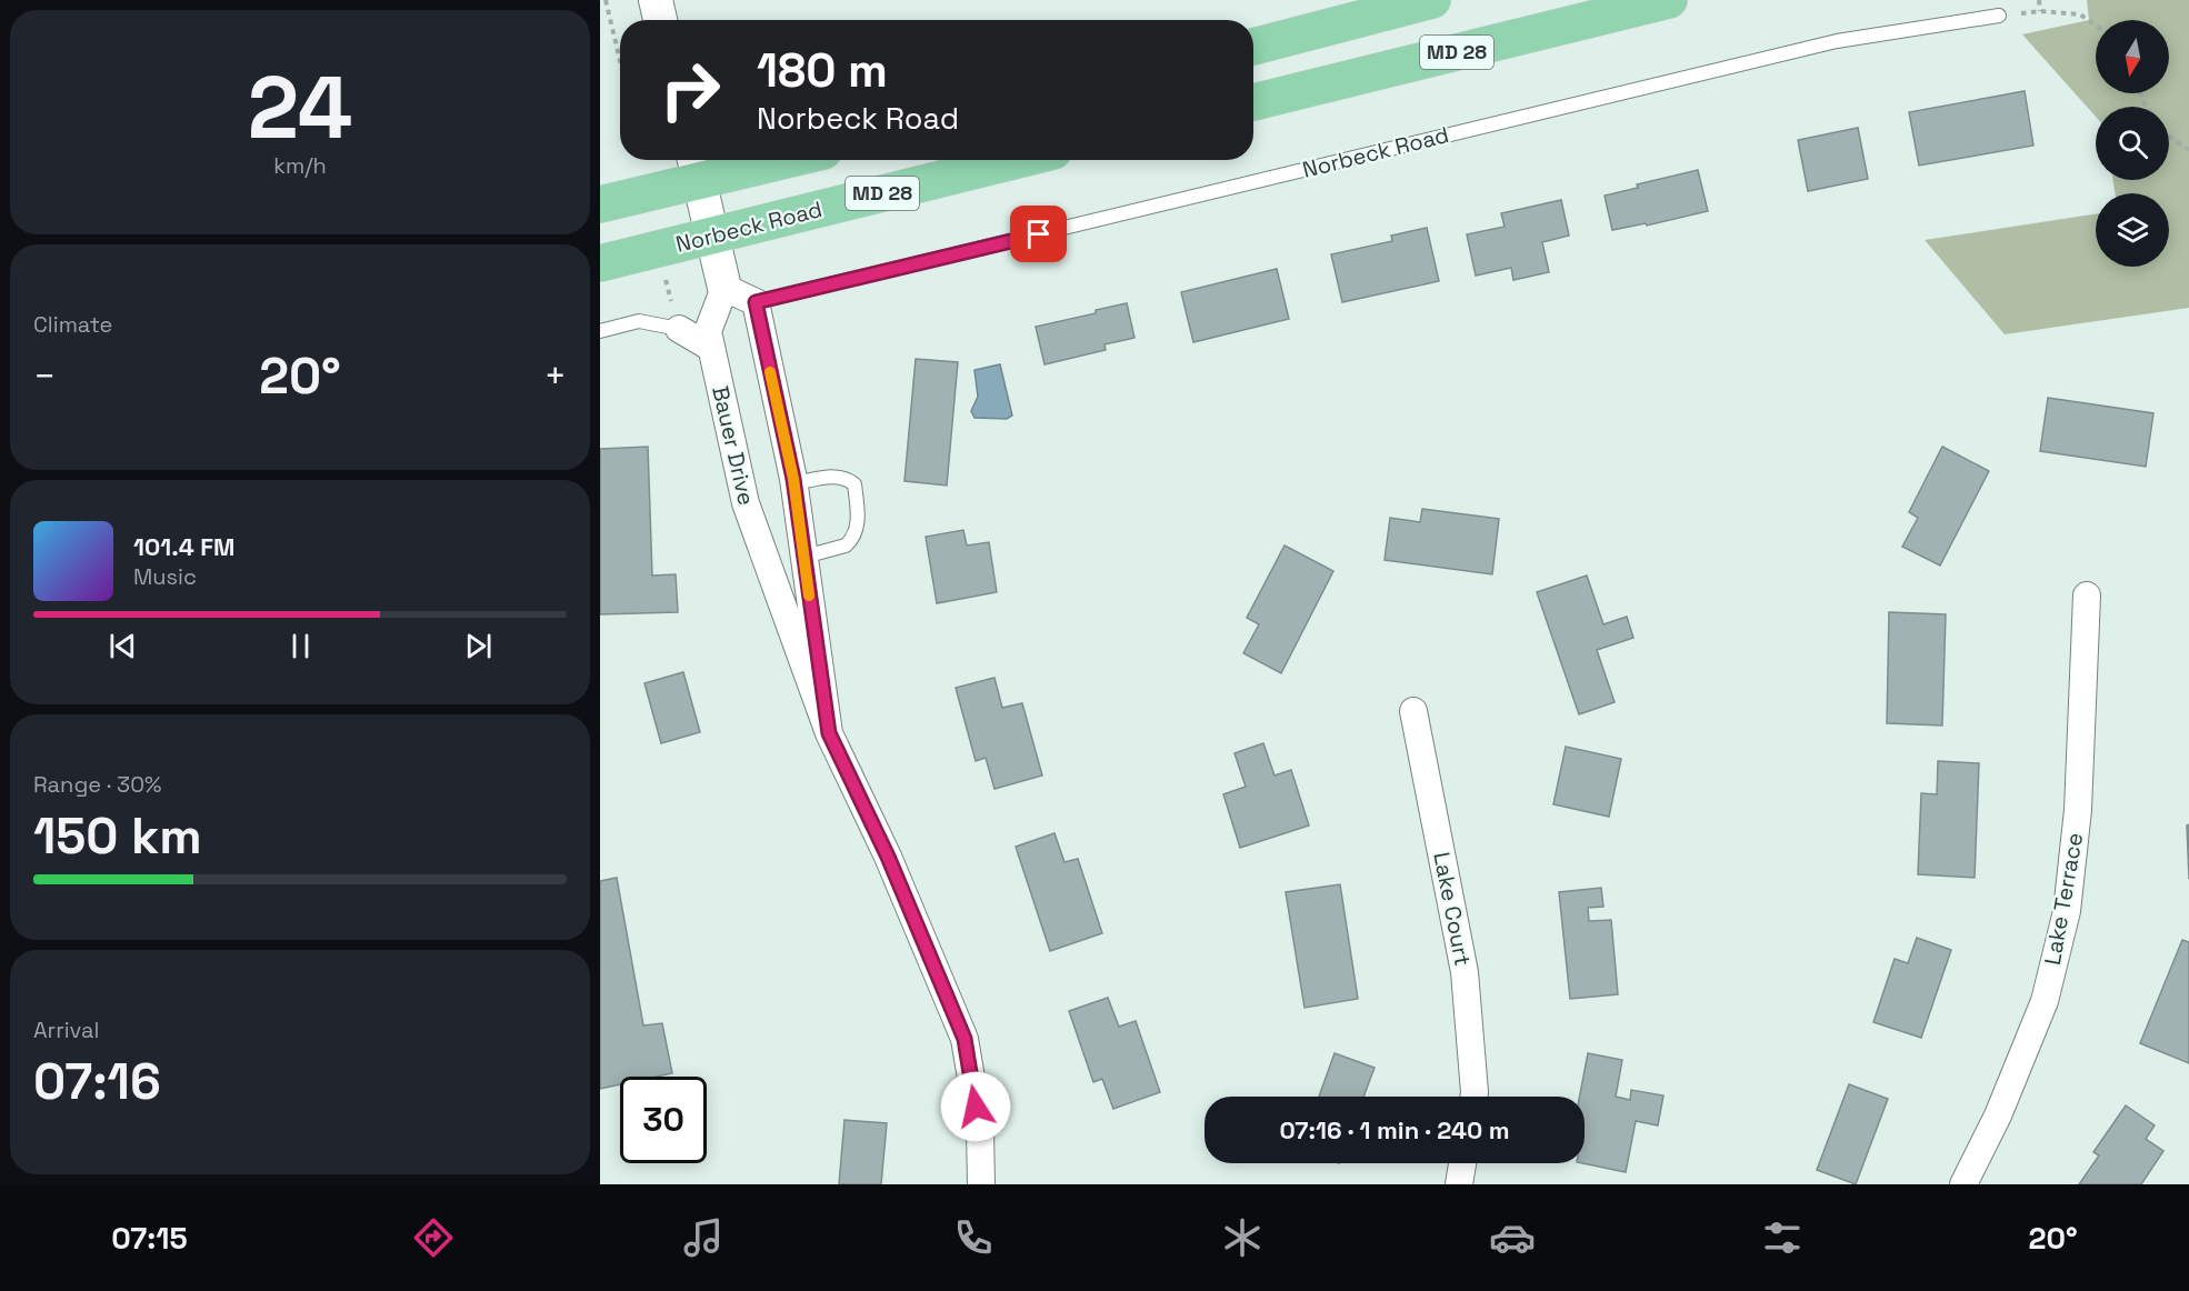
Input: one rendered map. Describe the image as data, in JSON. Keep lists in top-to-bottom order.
{
  "streets": {
    "main road": ["MD 28", "Norbeck Road"],
    "street": ["Bauer Drive", "Lake Terrace", "Lake Court"]
  },
  "crossings": [
    ["Norbeck Road", "Bauer Drive"]
  ],
  "north": "bottom",
  "page": {
    "tile": [
      ["24", "km/h"],
      "Climate",
      ["Range · 30%", "150 km"],
      ["Arrival", "07:16"]
    ],
    "turn": ["180 m", "Norbeck Road"],
    "heat": ["−", "20°", "+"],
    "song": ["101.4 FM", "Music"],
    "limit": "30",
    "trip": "07:16 · 1 min · 240 m",
    "tabs": ["07:15", "20°"]
  }
}
